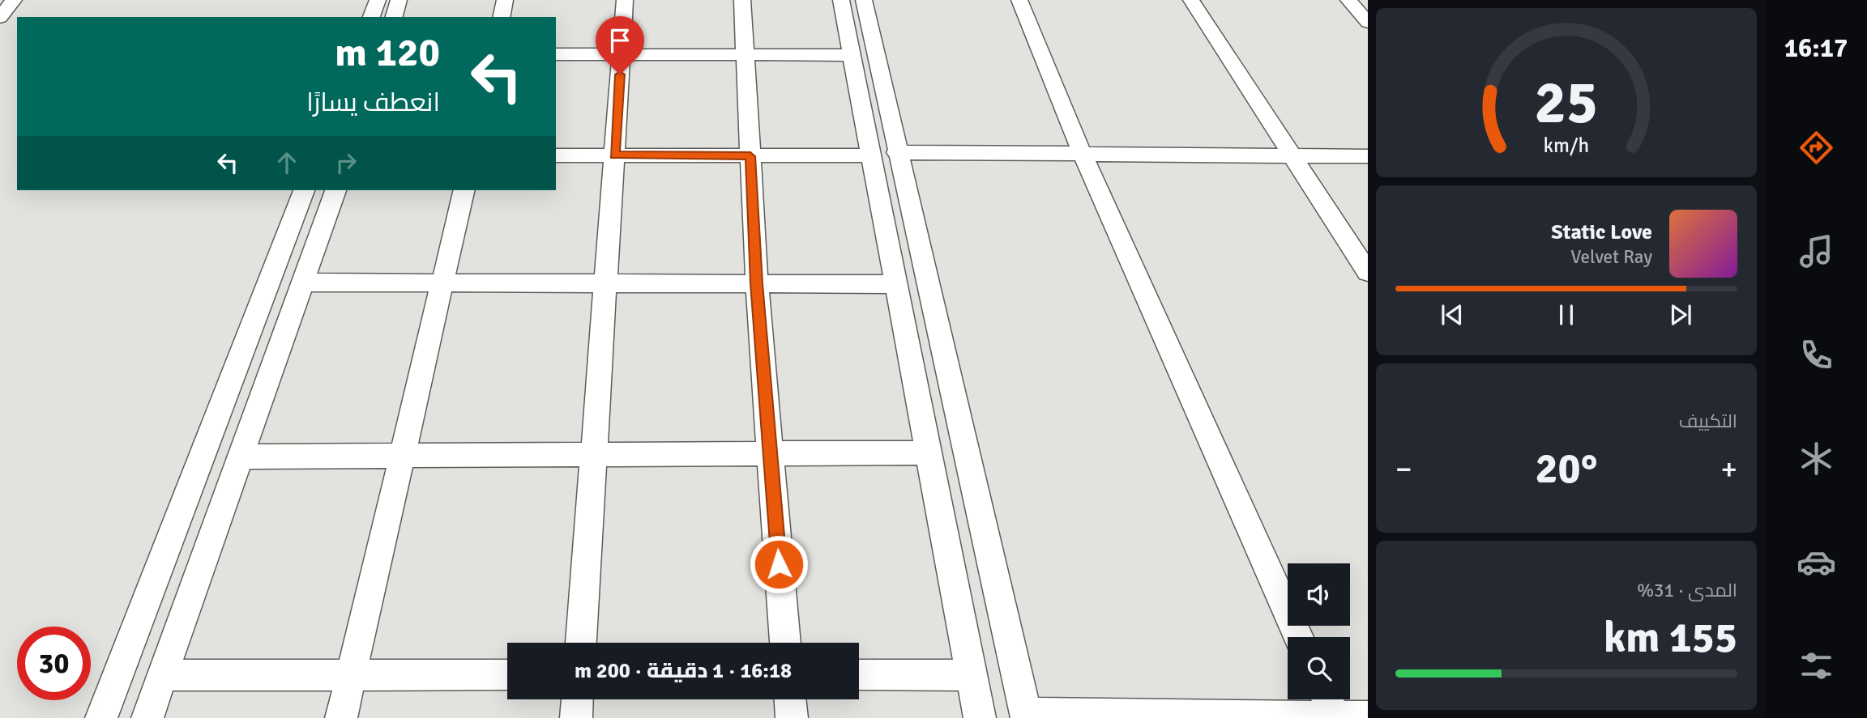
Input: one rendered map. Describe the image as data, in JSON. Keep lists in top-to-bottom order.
{
  "page": {
    "tabs": "16:17",
    "turn": ["120 m", "انعطف يسارًا"],
    "song": ["Static Love", "Velvet Ray"],
    "tile": [
      "التكييف",
      ["المدى · 31%", "155 km"]
    ],
    "heat": ["−", "20°", "+"],
    "limit": "30",
    "trip": "16:18 · 1 دقيقة · 200 m",
    "gauge": ["25", "km/h"]
  }
}
